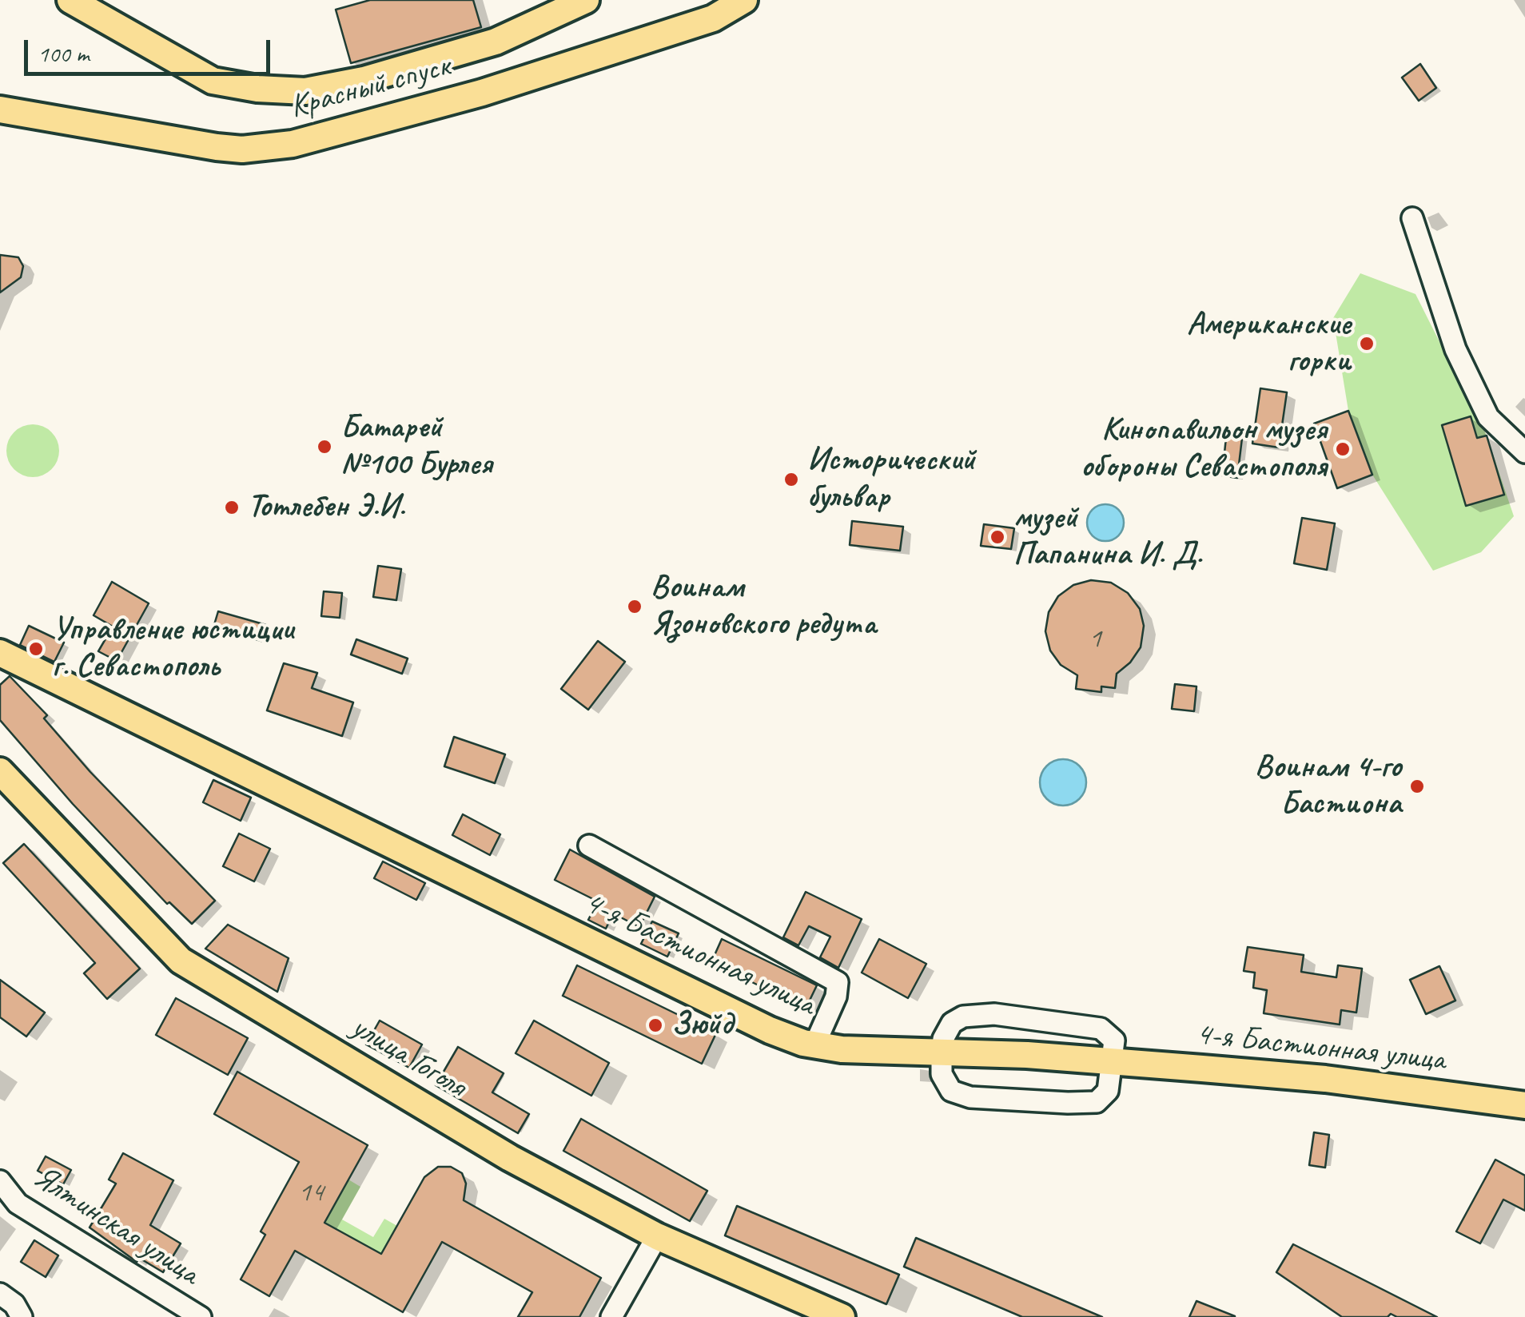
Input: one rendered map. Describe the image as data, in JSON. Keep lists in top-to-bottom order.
{
  "streets": {
    "main road": ["Красный спуск", "4-я Бастионная улица", "улица Гоголя"],
    "street": ["Ялтинская улица"]
  },
  "places": [
    "Американские горки",
    "Батарей №100 Бурлея",
    "Кинопавильон музея обороны Севастополя",
    "Исторический бульвар",
    "Тотлебен Э.И.",
    "музей Папанина И. Д.",
    "Воинам Язоновского редута",
    "Управление юстиции г. Севастополь",
    "Воинам 4-го Бастиона",
    "Зюйд"
  ],
  "house_numbers": ["1", "14"],
  "scale_bar": "100 m"
}
